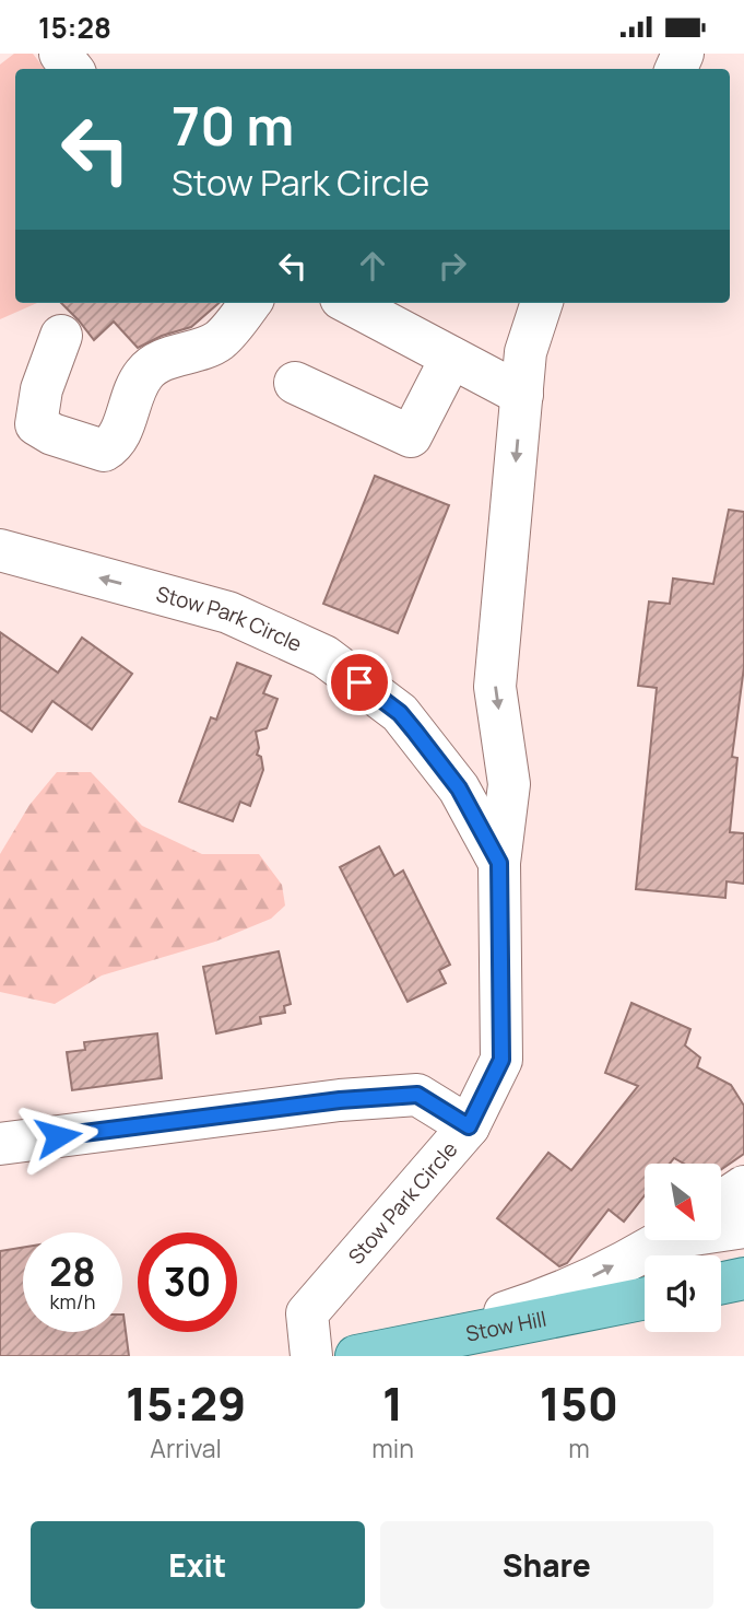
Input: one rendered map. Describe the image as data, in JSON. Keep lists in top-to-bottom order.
{
  "streets": {
    "main road": ["Stow Hill"],
    "street": ["Stow Park Circle"]
  },
  "north": "bottom right",
  "page": {
    "status": "15:28",
    "turn": ["70 m", "Stow Park Circle"],
    "speed": "28 km/h",
    "limit": "30",
    "eta": [
      "15:29",
      "Arrival",
      "1",
      "min",
      "150",
      "m"
    ],
    "buttons": ["Exit", "Share"]
  }
}
